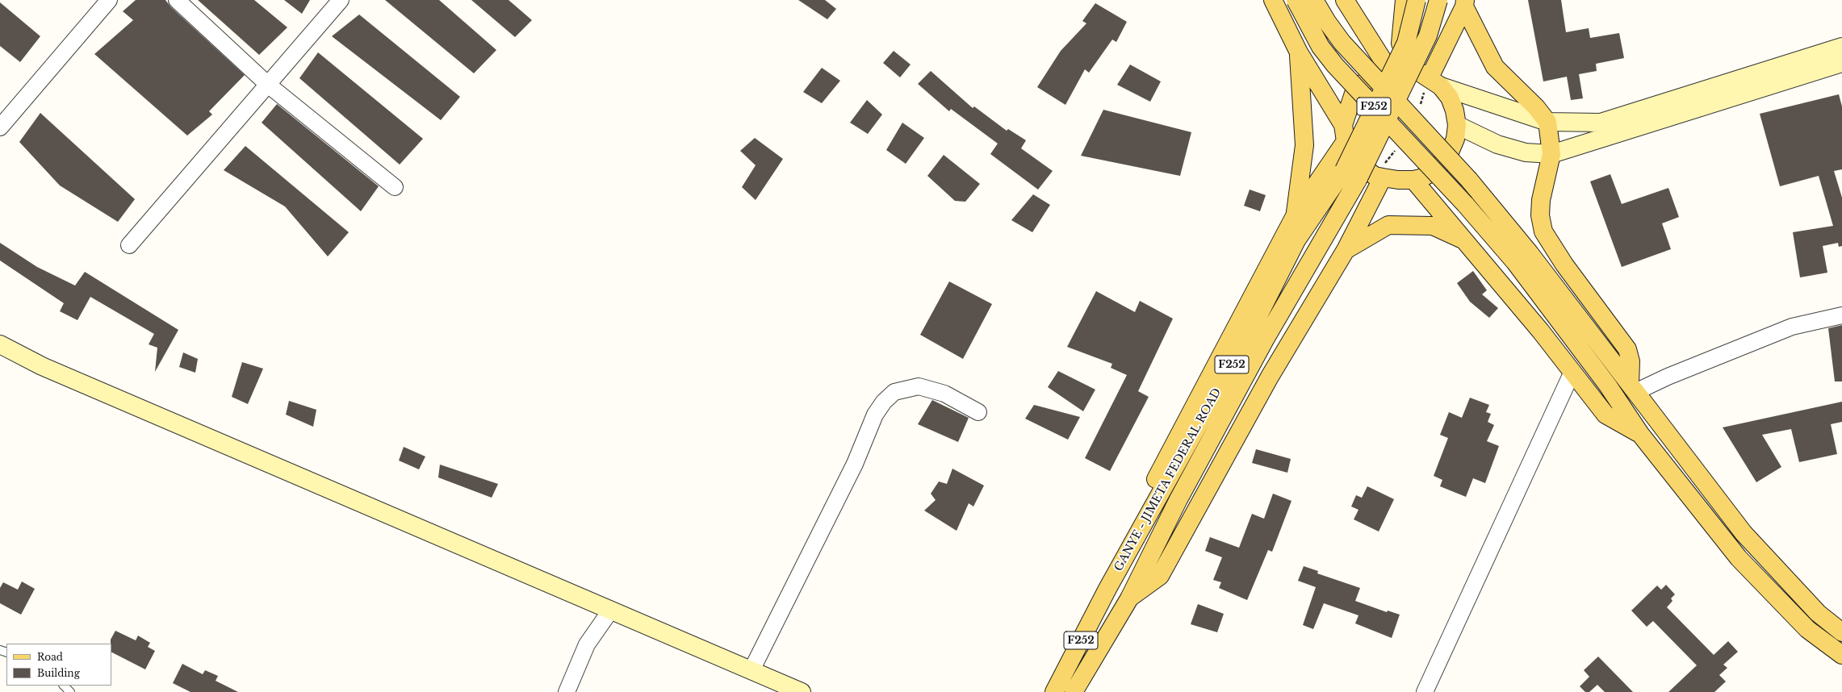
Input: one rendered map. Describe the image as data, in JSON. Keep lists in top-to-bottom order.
{
  "streets": {
    "main road": ["F252", "GANYE - JIMETA FEDERAL ROAD"]
  },
  "legend": ["Road", "Building"]
}
